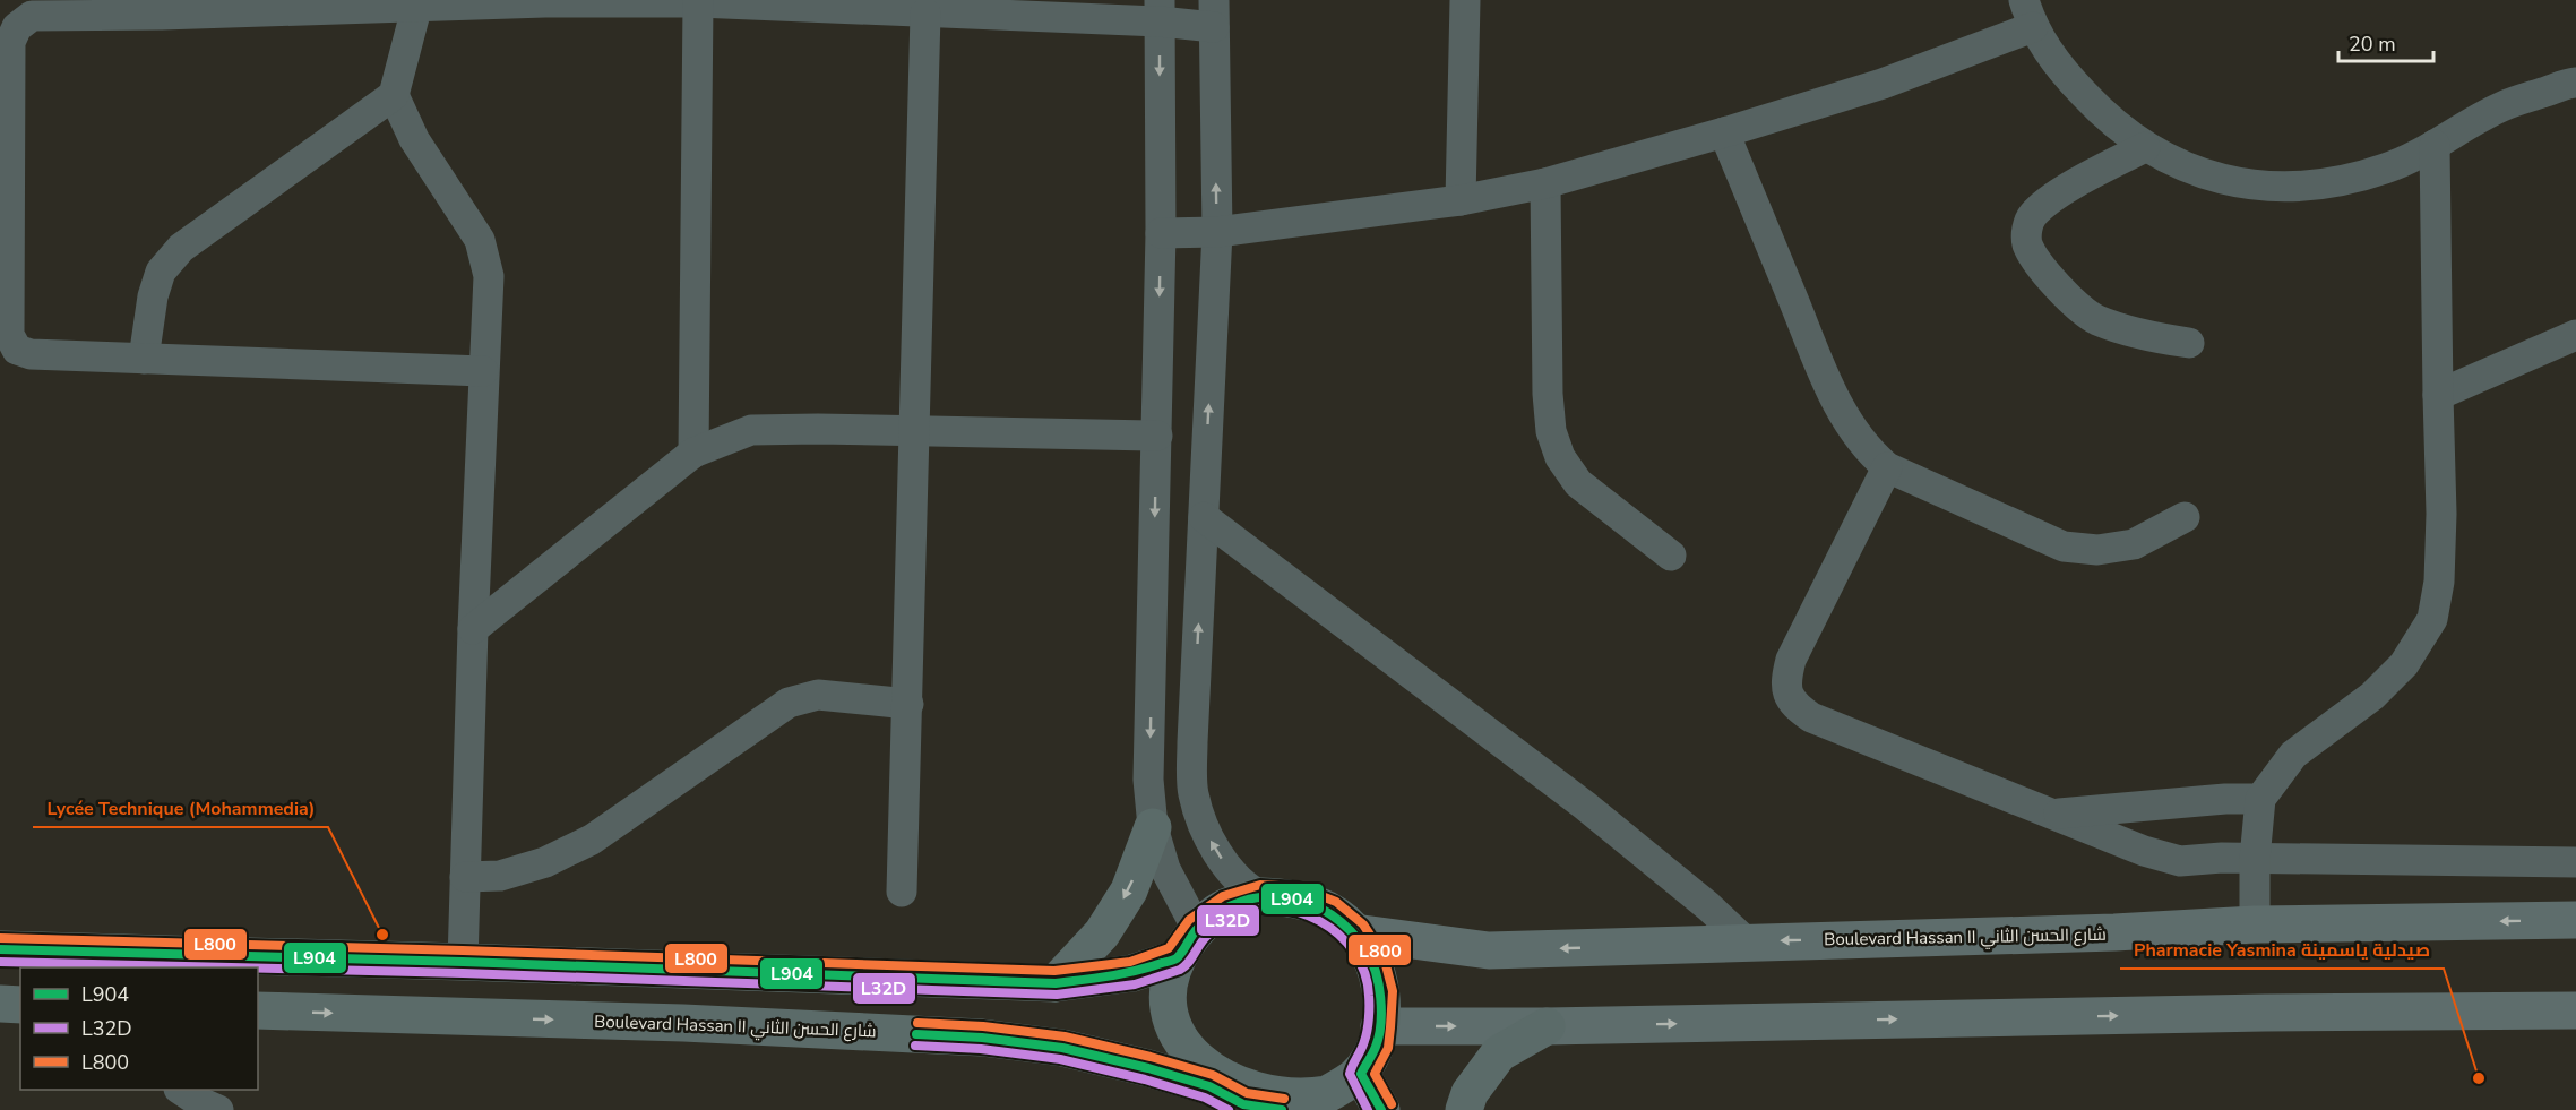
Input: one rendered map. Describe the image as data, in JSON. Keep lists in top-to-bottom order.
{
  "streets": {
    "main road": ["Boulevard Hassan II شارع الحسن الثاني"]
  },
  "places": ["Lycée Technique (Mohammedia)", "Pharmacie Yasmina صيدلية ياسمينة"],
  "lines": ["transit line L800", "transit line L904", "transit line L32D"],
  "legend": ["L904", "L32D", "L800"],
  "scale_bar": "20 m"
}
